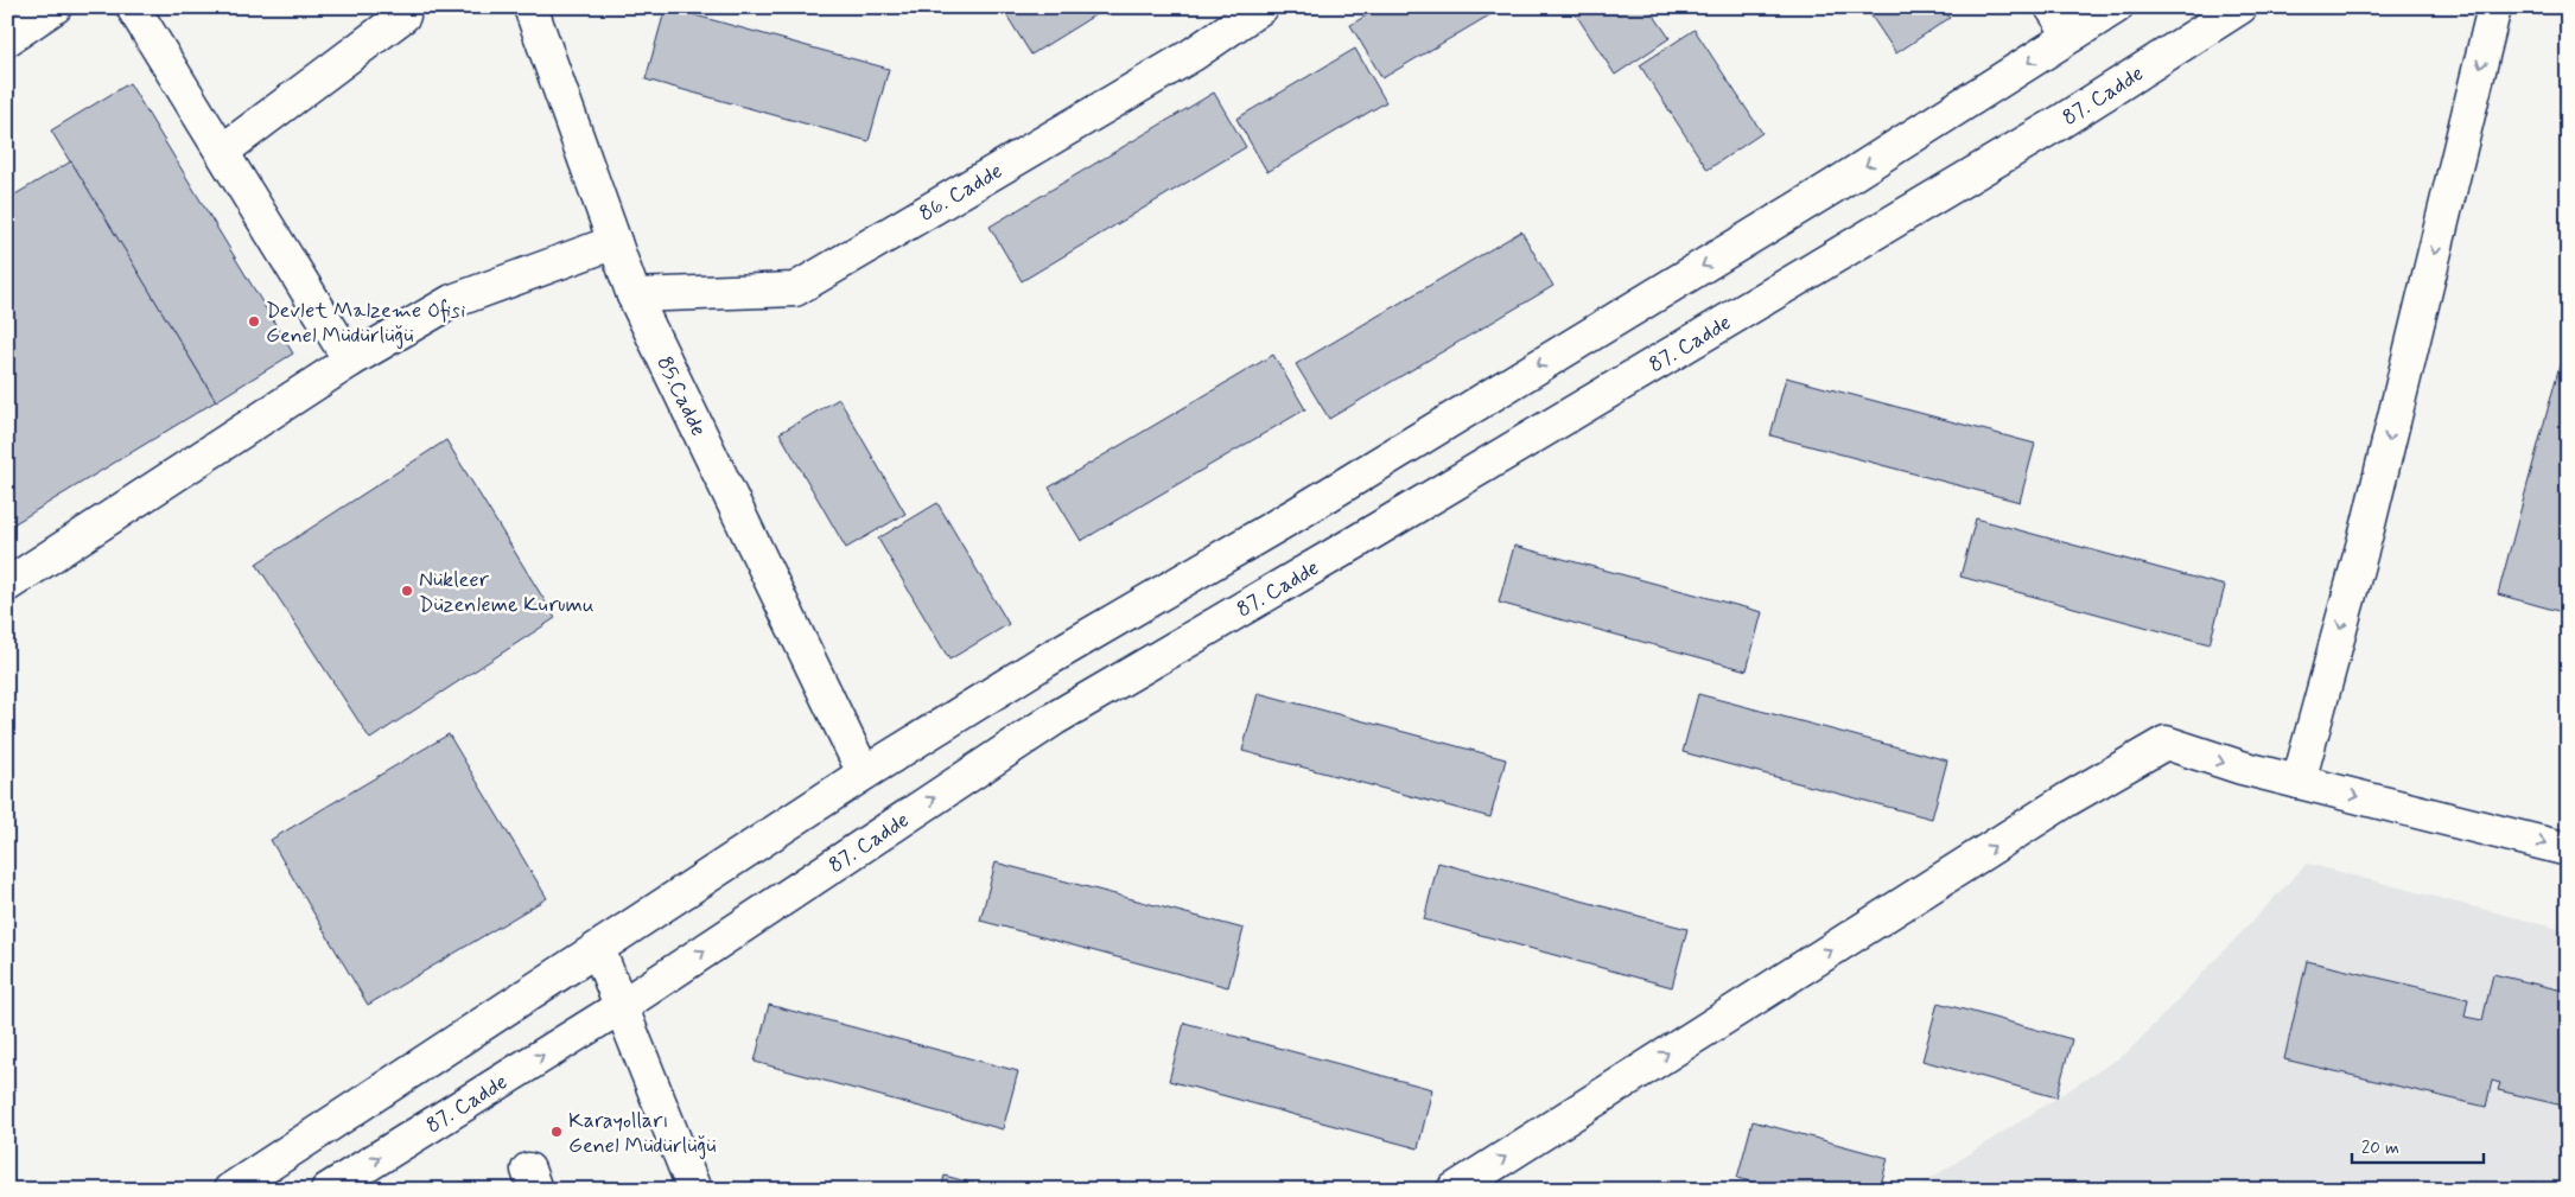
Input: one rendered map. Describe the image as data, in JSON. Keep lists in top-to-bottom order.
{
  "streets": {
    "street": ["87. Cadde", "86. Cadde", "85.Cadde"]
  },
  "crossings": [
    ["86. Cadde", "85.Cadde"]
  ],
  "places": ["Devlet Malzeme Ofisi Genel Müdürlüğü", "Nükleer Düzenleme Kurumu", "Karayolları Genel Müdürlüğü"],
  "scale_bar": "20 m"
}
